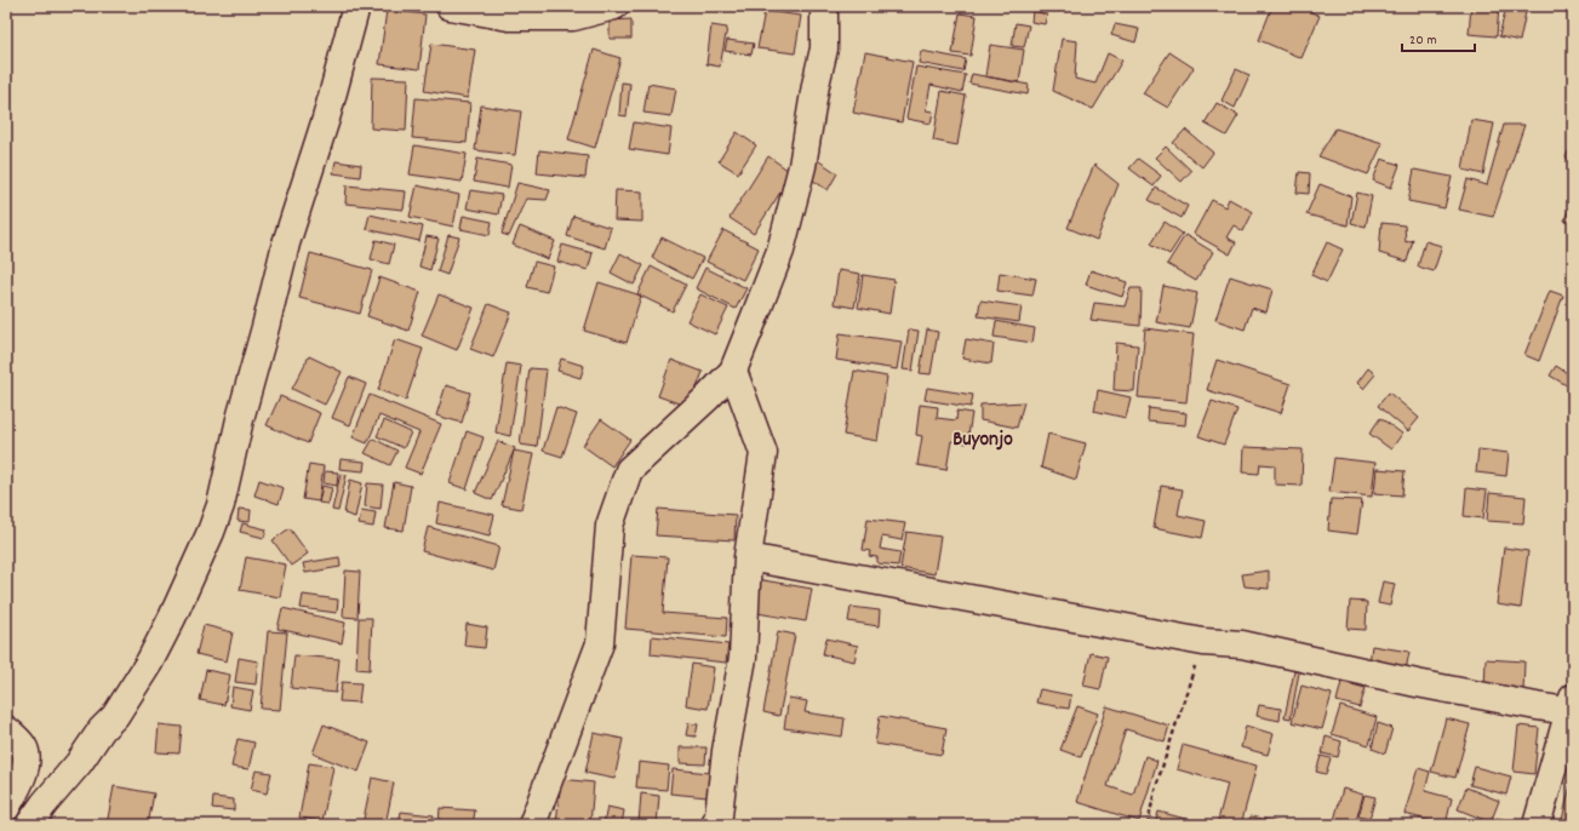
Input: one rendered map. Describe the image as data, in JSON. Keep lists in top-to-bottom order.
{
  "districts": ["Buyonjo"],
  "scale_bar": "20 m"
}
